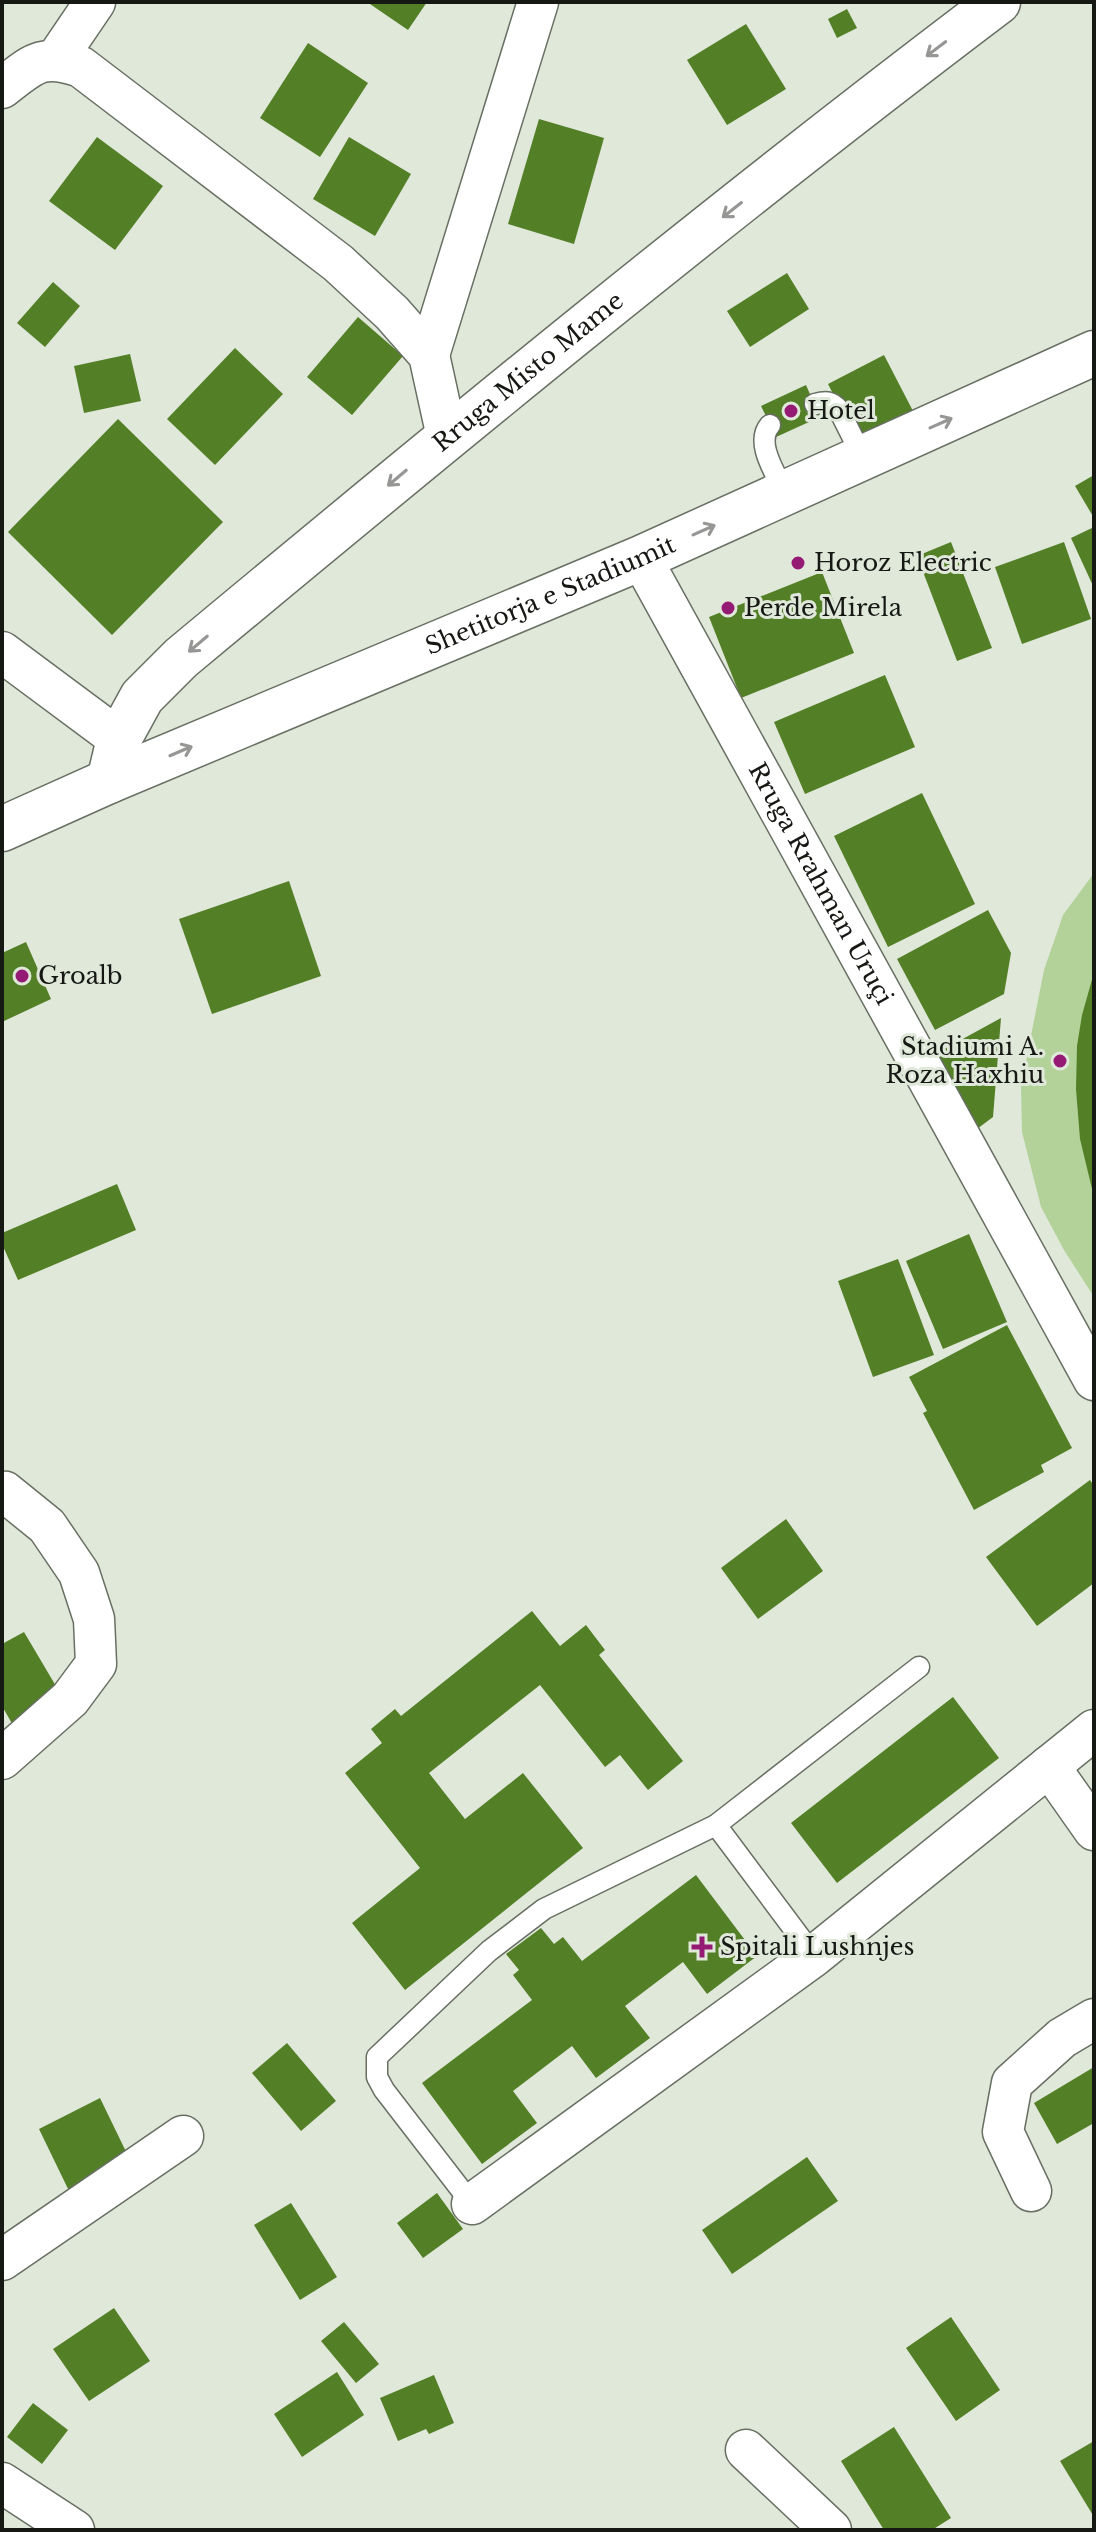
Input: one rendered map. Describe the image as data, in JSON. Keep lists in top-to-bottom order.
{
  "streets": {
    "main road": ["Rruga Misto Mame", "Shetitorja e Stadiumit"],
    "street": ["Rruga Rrahman Uruçi"]
  },
  "crossings": [
    ["Rruga Misto Mame", "Shetitorja e Stadiumit"],
    ["Shetitorja e Stadiumit", "Rruga Rrahman Uruçi"]
  ],
  "one_way": ["Rruga Misto Mame", "Shetitorja e Stadiumit"],
  "places": {
    "other": [
      "Hotel",
      "Horoz Electric",
      "Perde Mirela",
      "Groalb",
      "Stadiumi A. Roza Haxhiu"
    ],
    "health": ["Spitali Lushnjes"]
  }
}
